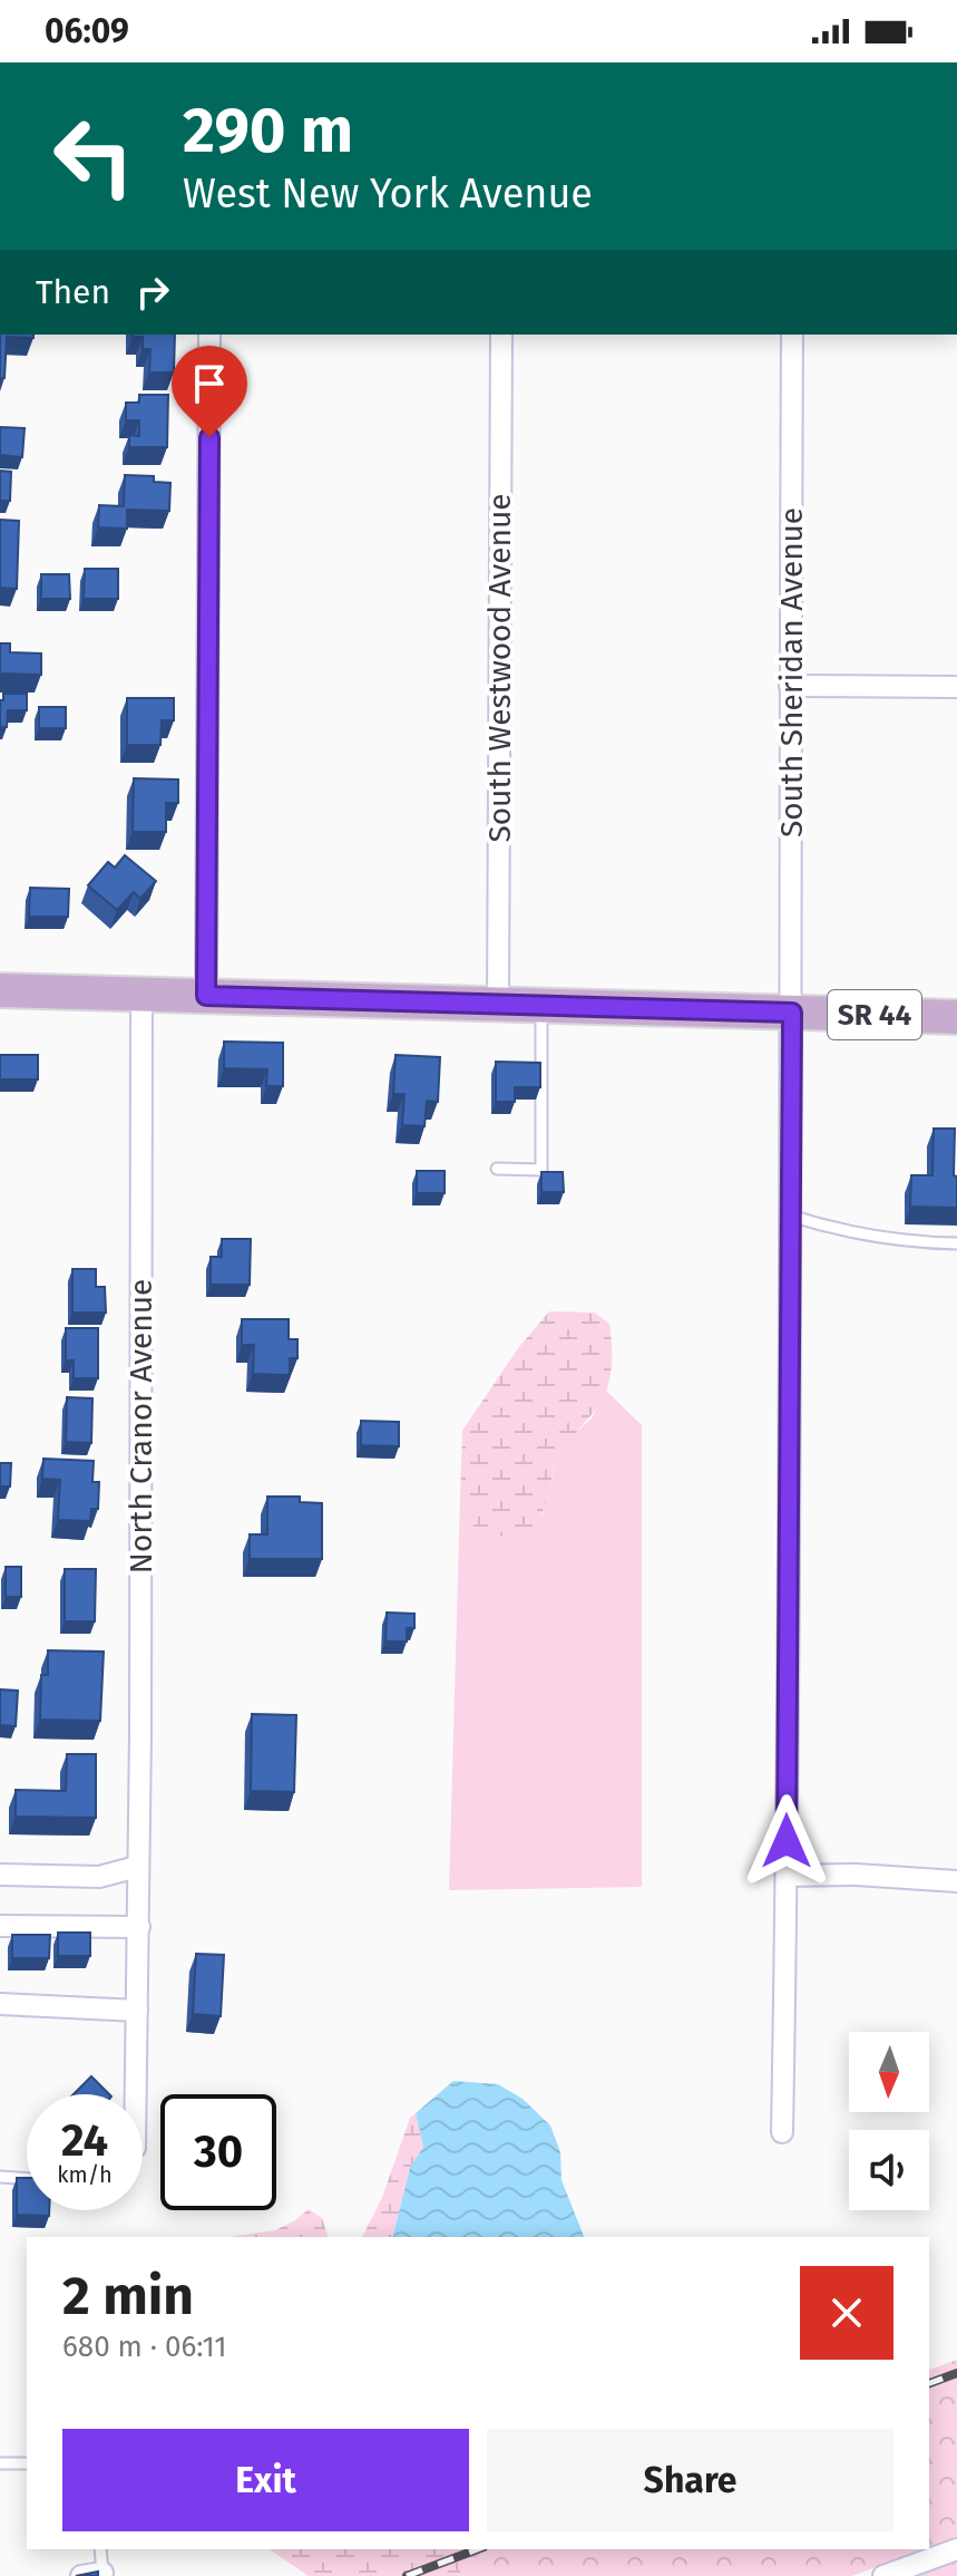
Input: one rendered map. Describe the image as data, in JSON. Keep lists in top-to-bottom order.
{
  "streets": {
    "main road": ["SR 44"],
    "street": ["South Westwood Avenue", "South Sheridan Avenue", "North Cranor Avenue"]
  },
  "crossings": [
    ["South Westwood Avenue", "SR 44"],
    ["South Sheridan Avenue", "SR 44"],
    ["SR 44", "North Cranor Avenue"]
  ],
  "north": "bottom",
  "page": {
    "status": "06:09",
    "turn": ["290 m", "West New York Avenue"],
    "then": "Then",
    "speed": "24 km/h",
    "limit": "30",
    "heading": ["2 min", "680 m · 06:11"],
    "buttons": ["Exit", "Share"]
  }
}
